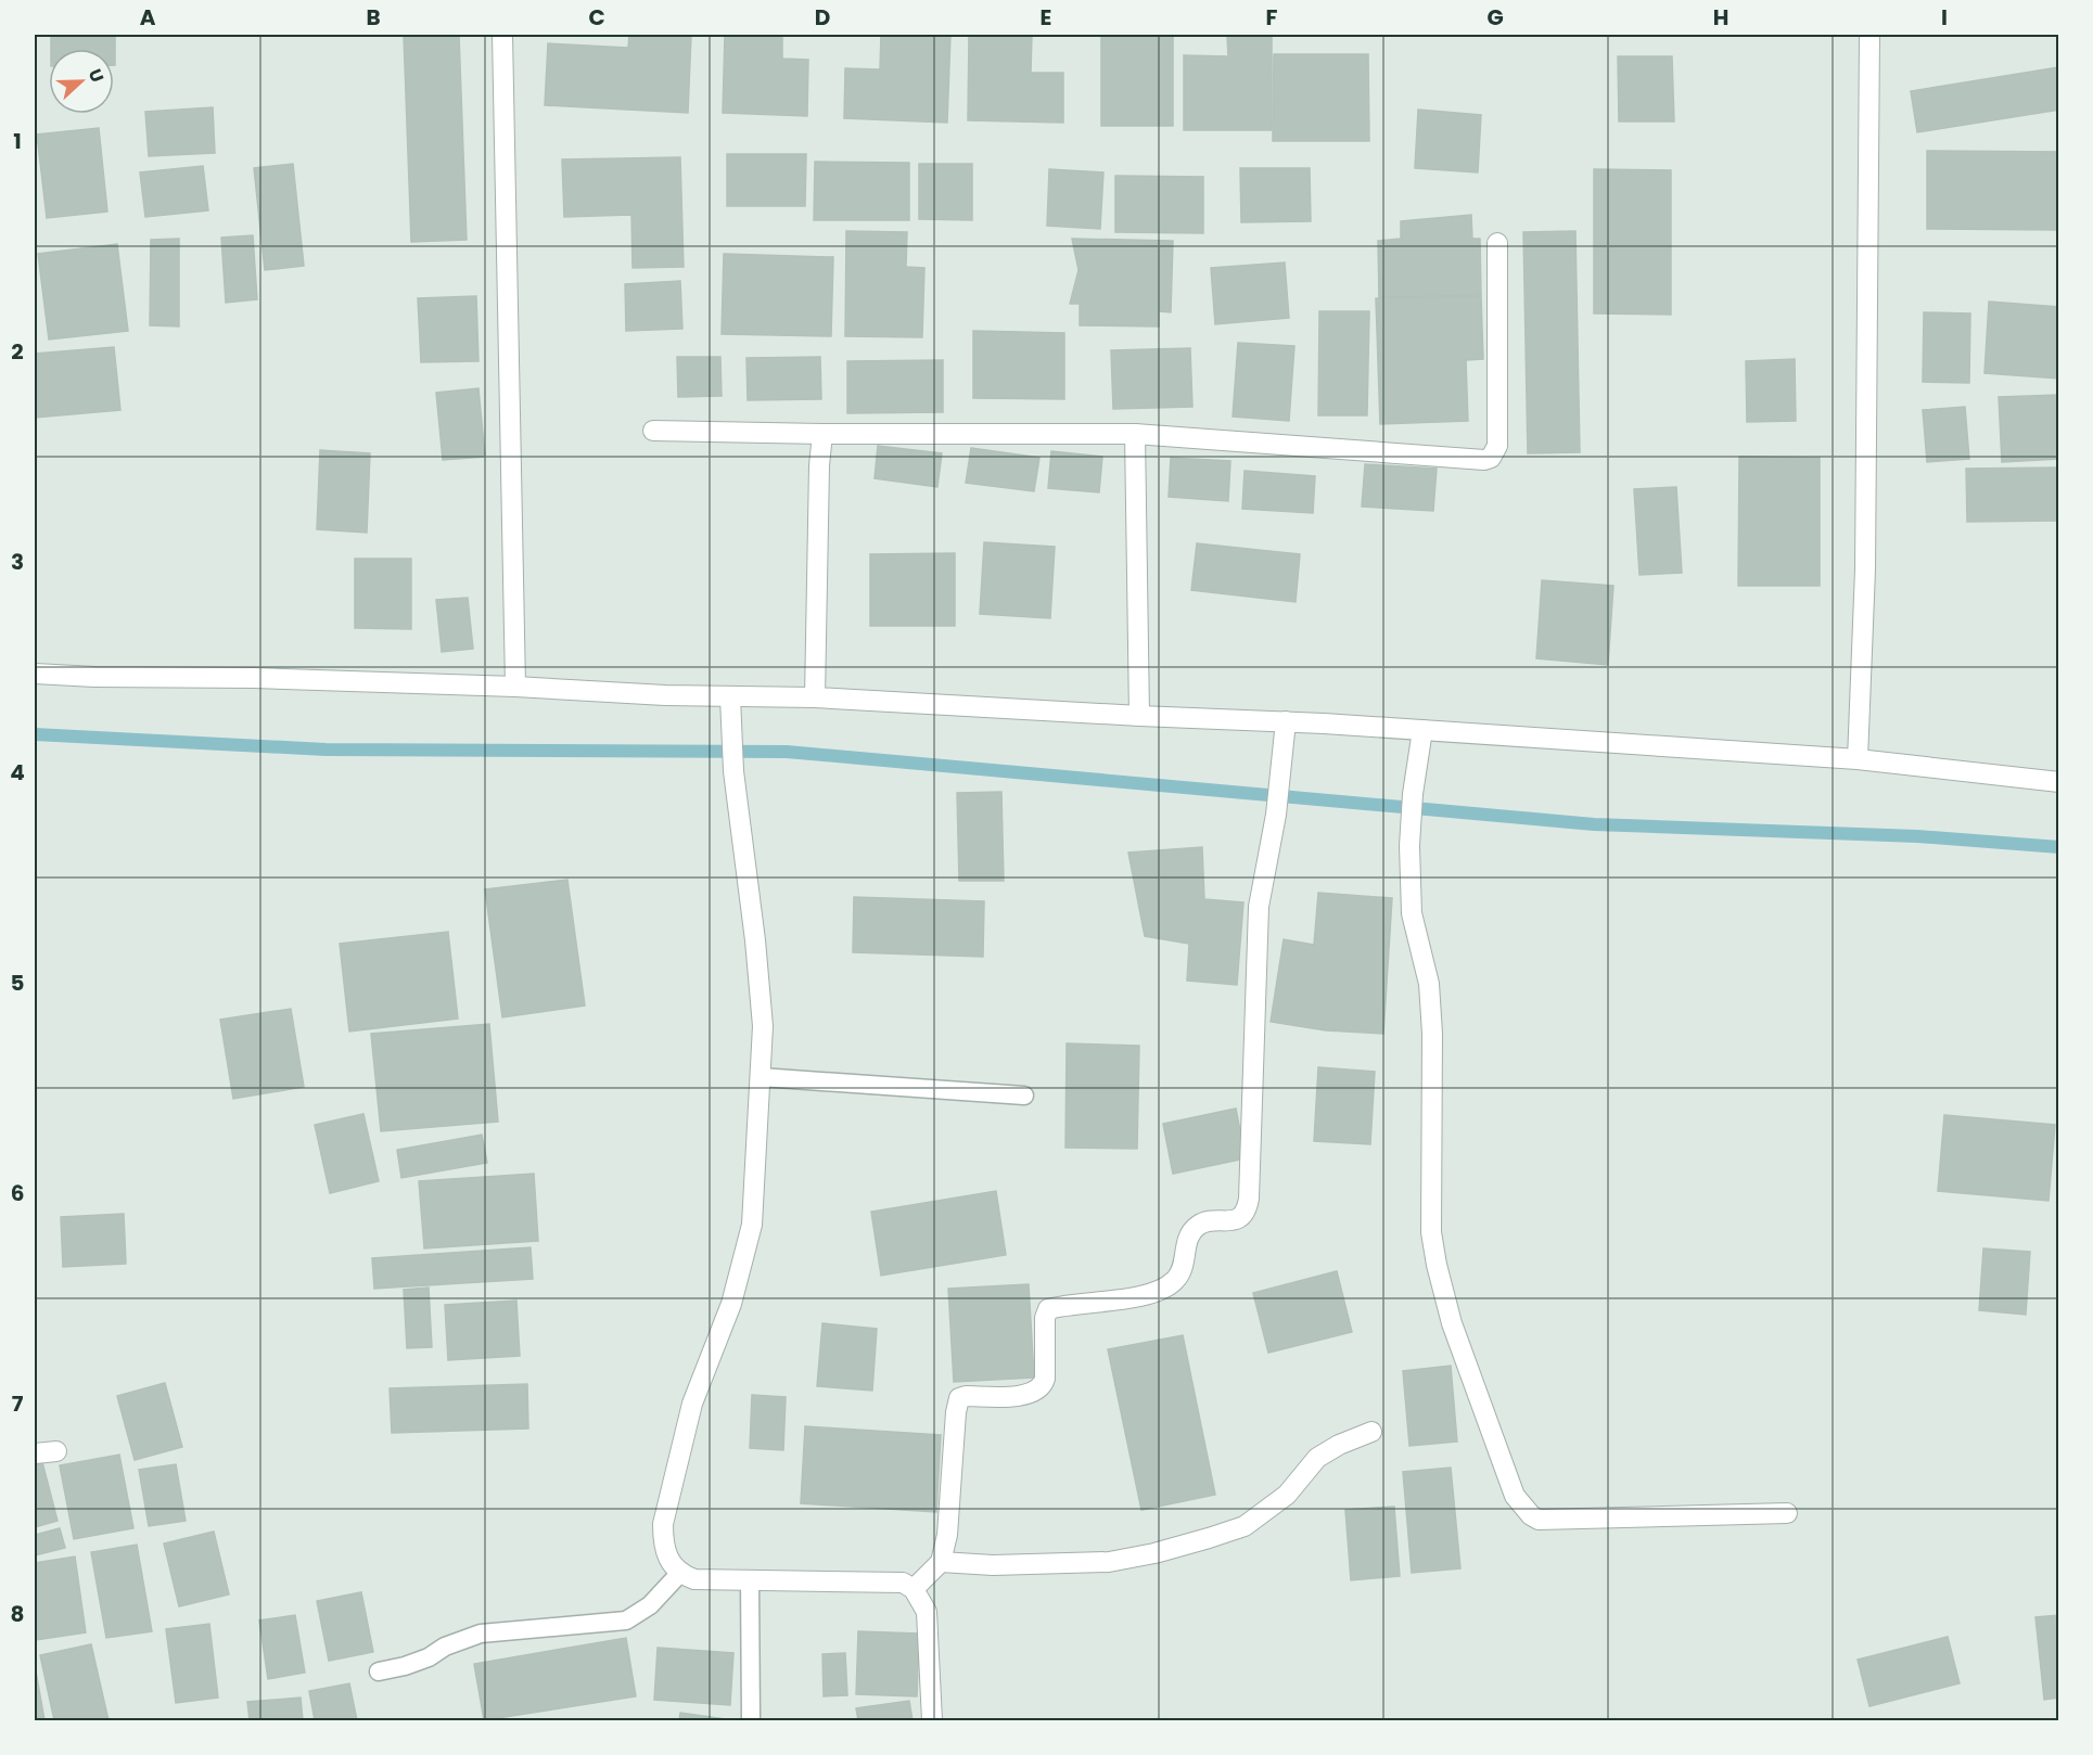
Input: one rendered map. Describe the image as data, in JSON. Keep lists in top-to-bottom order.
{
  "north": "right",
  "grid": {
    "columns": [
      "A",
      "B",
      "C",
      "D",
      "E",
      "F",
      "G",
      "H",
      "I"
    ],
    "rows": [
      "1",
      "2",
      "3",
      "4",
      "5",
      "6",
      "7",
      "8"
    ]
  }
}
